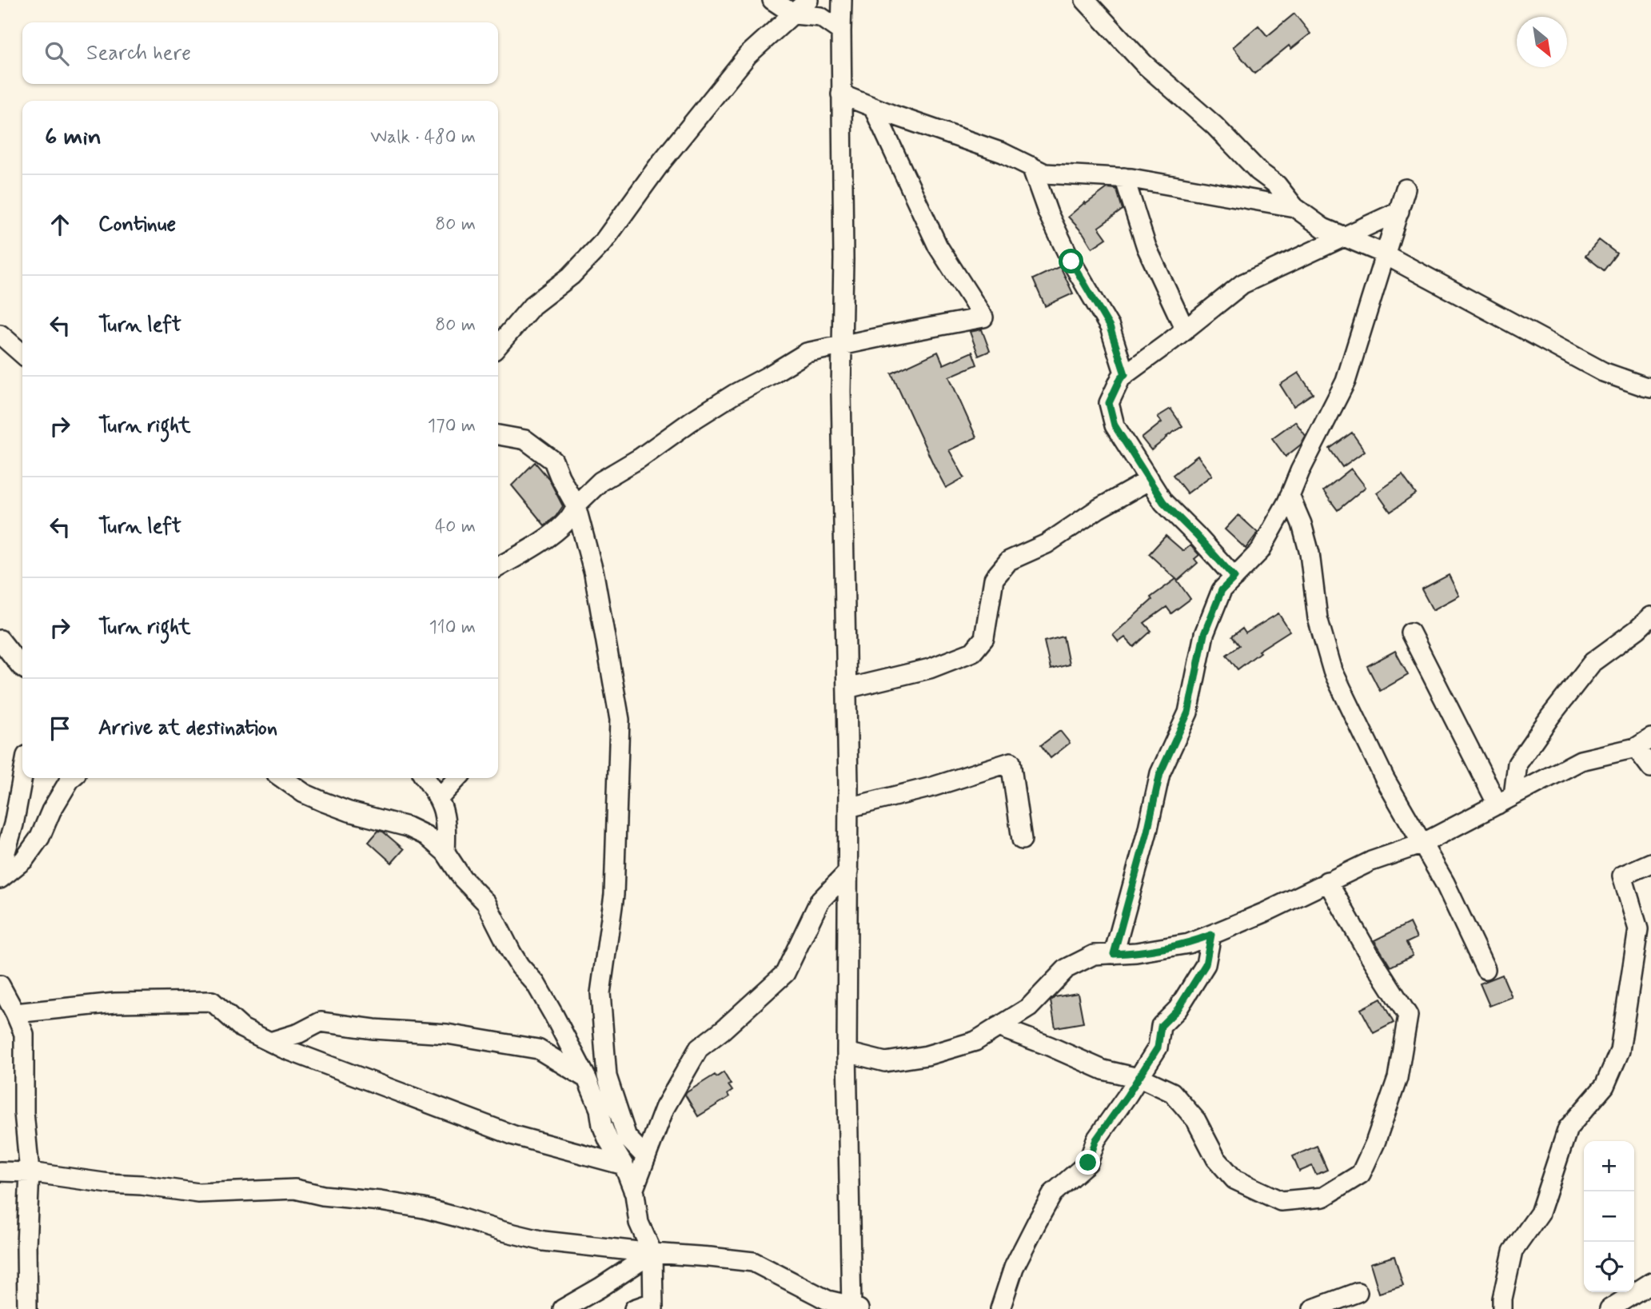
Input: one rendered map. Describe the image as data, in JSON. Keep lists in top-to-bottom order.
{
  "north": "bottom right",
  "page": {
    "search": "Search here",
    "heading": ["6 min", "Walk · 480 m"],
    "list": [
      ["Continue", "80 m"],
      ["Turn left", "80 m"],
      ["Turn right", "170 m"],
      ["Turn left", "40 m"],
      ["Turn right", "110 m"],
      "Arrive at destination"
    ],
    "map_buttons": ["+", "−"]
  }
}
